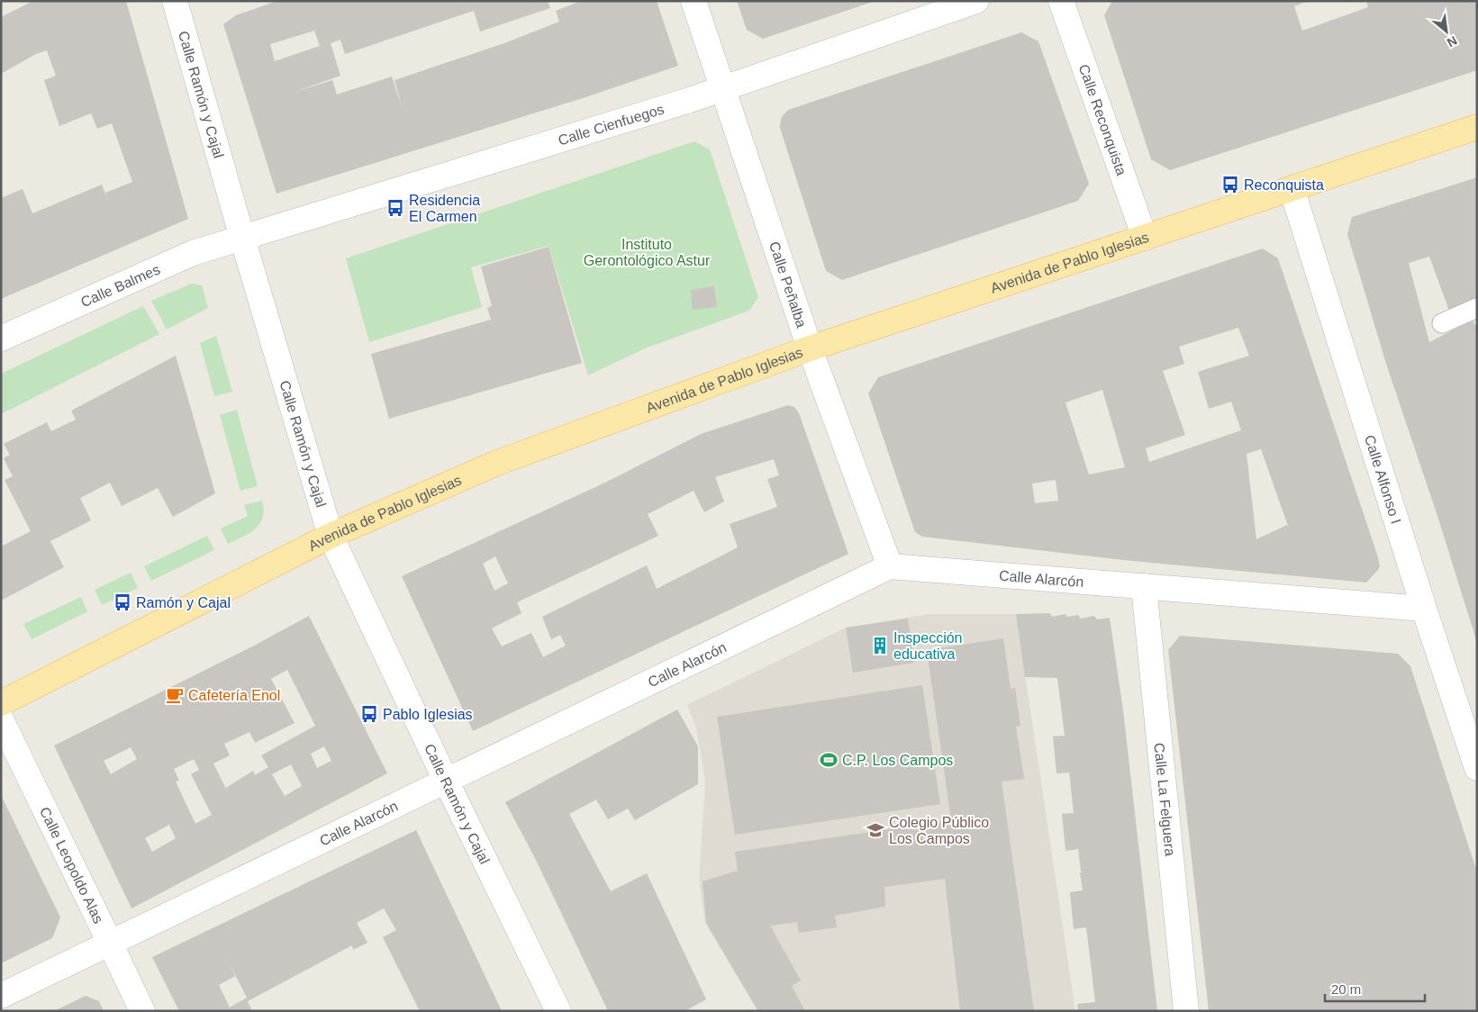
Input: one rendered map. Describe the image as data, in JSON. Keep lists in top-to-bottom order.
{
  "streets": {
    "main road": ["Avenida de Pablo Iglesias"],
    "street": [
      "Calle Ramón y Cajal",
      "Calle Reconquista",
      "Calle Cienfuegos",
      "Calle Peñalba",
      "Calle Balmes",
      "Calle Alfonso I",
      "Calle Alarcón",
      "Calle La Felguera",
      "Calle Leopoldo Alas"
    ]
  },
  "crossings": [
    ["Calle Ramón y Cajal", "Calle Cienfuegos"],
    ["Calle Ramón y Cajal", "Avenida de Pablo Iglesias"],
    ["Calle Ramón y Cajal", "Calle Balmes"],
    ["Calle Ramón y Cajal", "Calle Alarcón"],
    ["Calle Reconquista", "Avenida de Pablo Iglesias"],
    ["Calle Cienfuegos", "Calle Peñalba"],
    ["Calle Cienfuegos", "Calle Balmes"],
    ["Avenida de Pablo Iglesias", "Calle Peñalba"],
    ["Avenida de Pablo Iglesias", "Calle Alfonso I"],
    ["Calle Peñalba", "Calle Alarcón"],
    ["Calle Alfonso I", "Calle Alarcón"],
    ["Calle Alarcón", "Calle La Felguera"],
    ["Calle Alarcón", "Calle Leopoldo Alas"]
  ],
  "parks": ["Instituto Gerontológico Astur"],
  "places": {
    "bus stop": [
      "Reconquista",
      "Residencia El Carmen",
      "Ramón y Cajal",
      "Pablo Iglesias"
    ],
    "building": ["Inspección educativa"],
    "cafe": ["Cafetería Enol"],
    "sports": ["C.P. Los Campos"],
    "school or university": ["Colegio Público Los Campos"]
  },
  "scale_bar": "20 m",
  "north": "bottom right"
}
